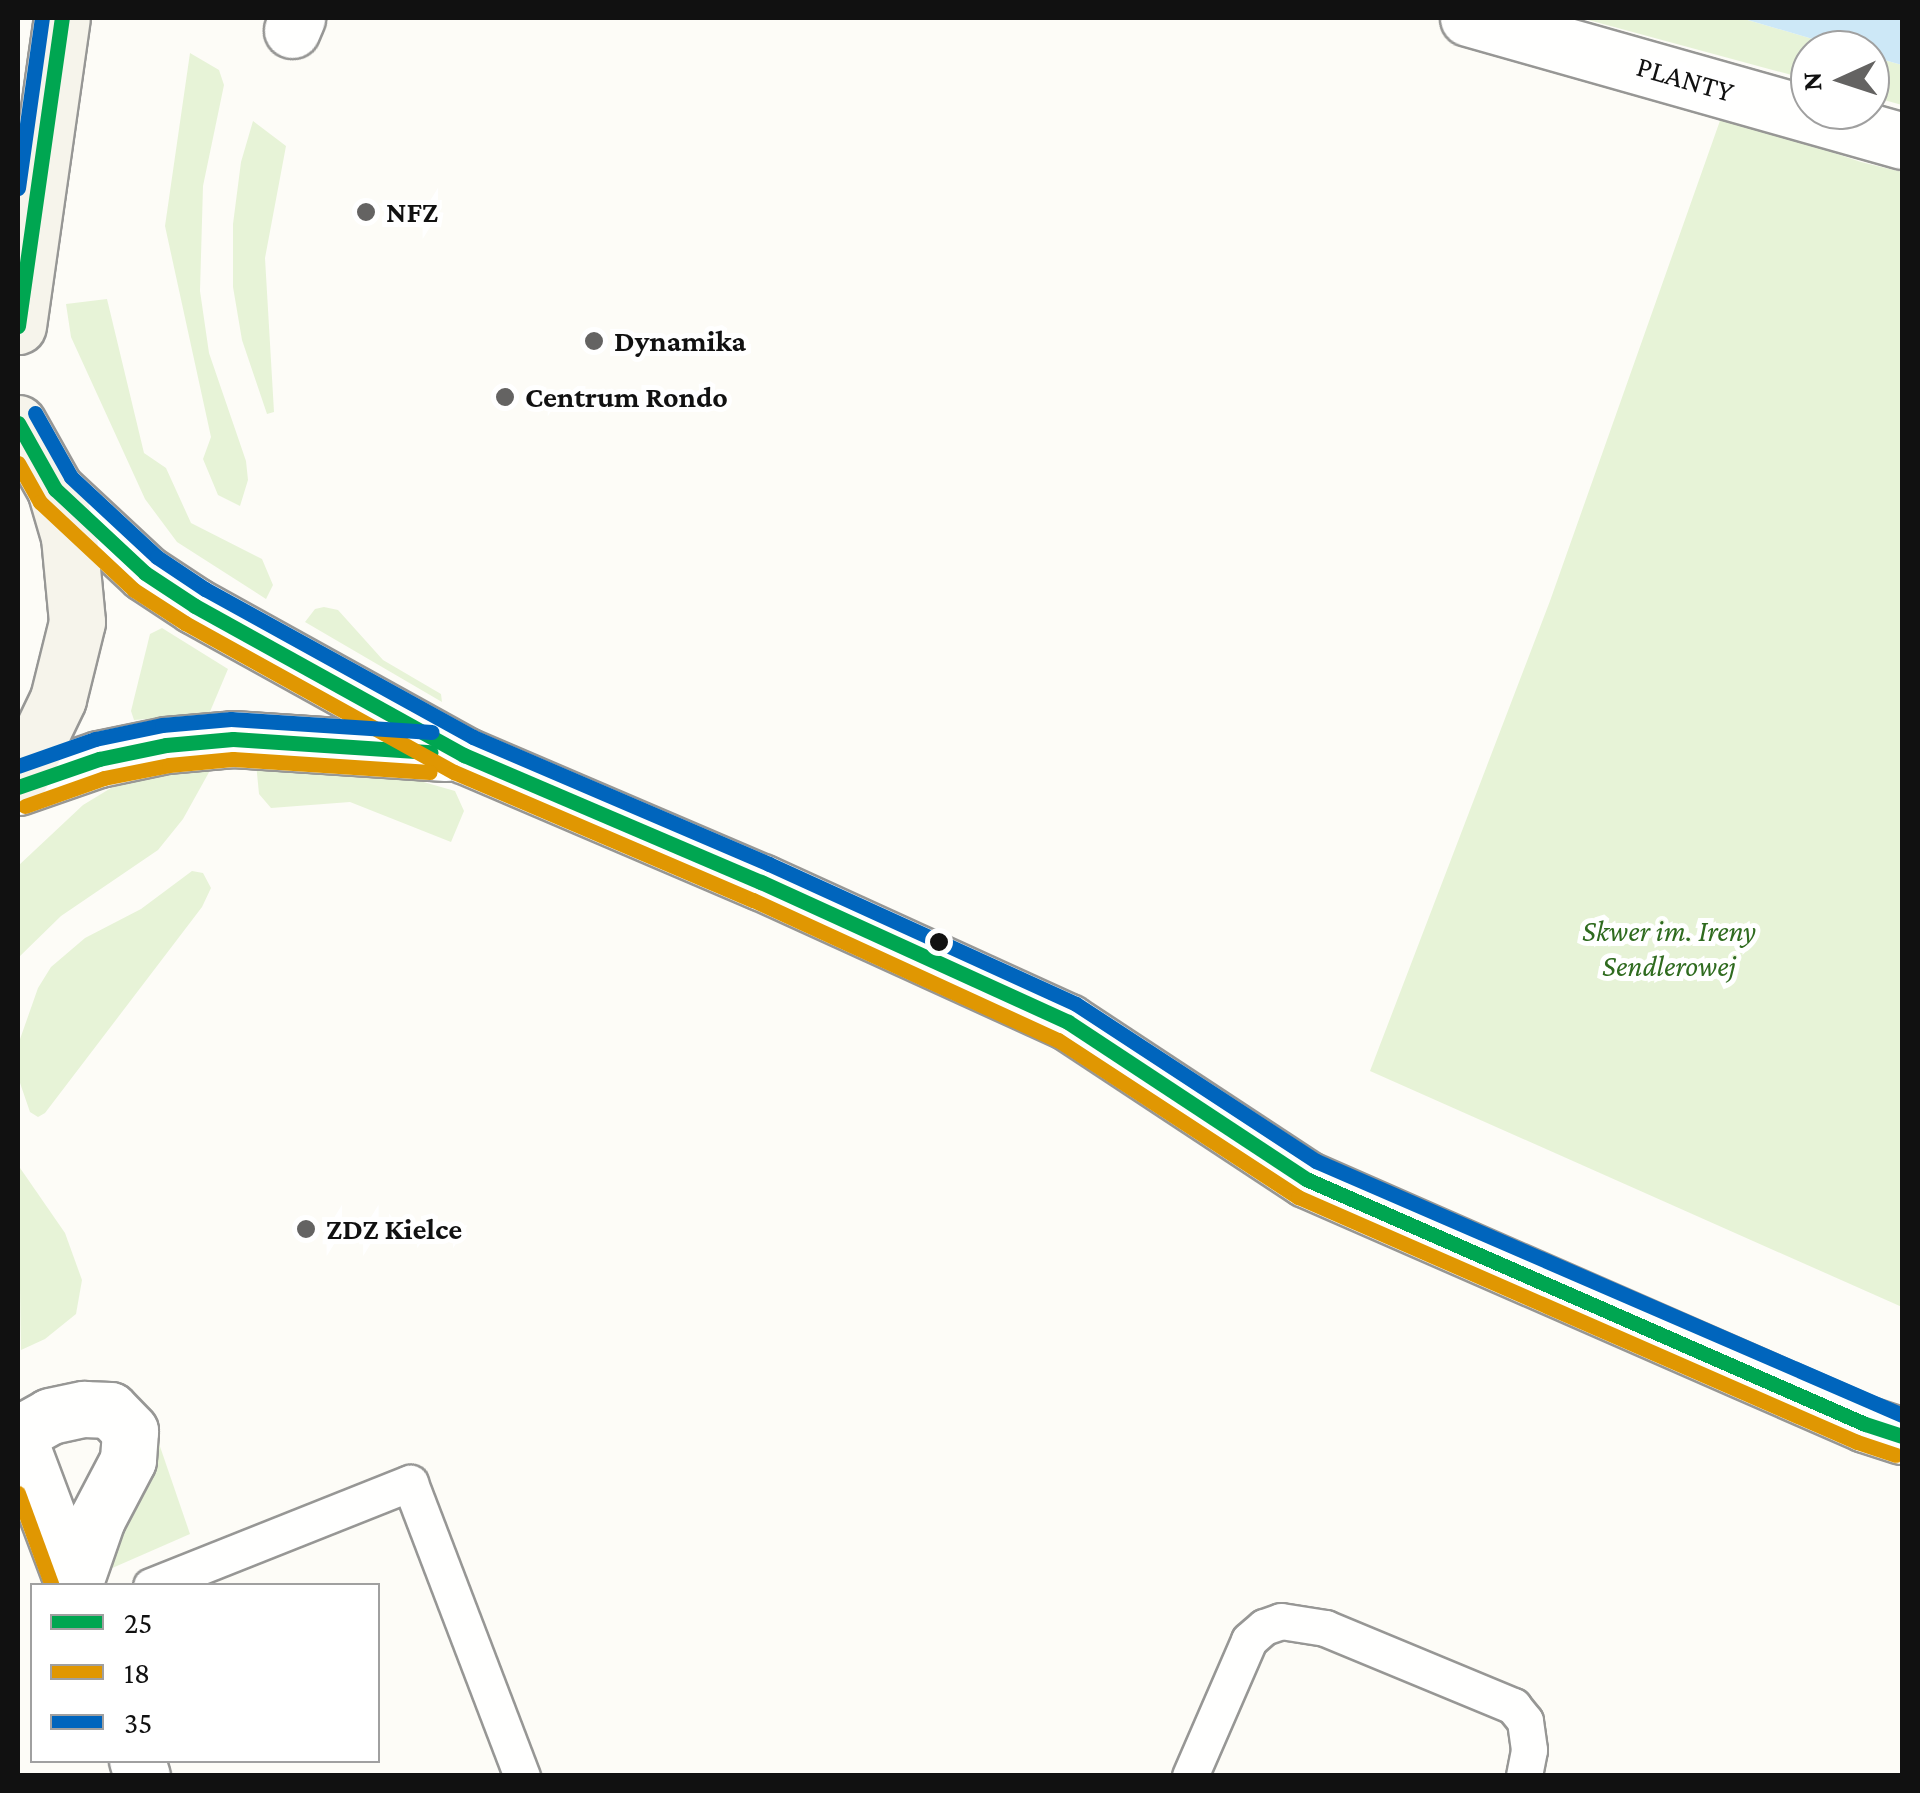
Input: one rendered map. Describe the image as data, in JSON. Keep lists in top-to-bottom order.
{
  "streets": {
    "street": ["PLANTY"]
  },
  "parks": ["Skwer im. Ireny Sendlerowej"],
  "places": [
    "NFZ",
    "Dynamika",
    "Centrum Rondo",
    "ZDZ Kielce"
  ],
  "lines": ["transit line 25", "transit line 35", "transit line 18"],
  "legend": ["25", "18", "35"],
  "north": "left"
}
